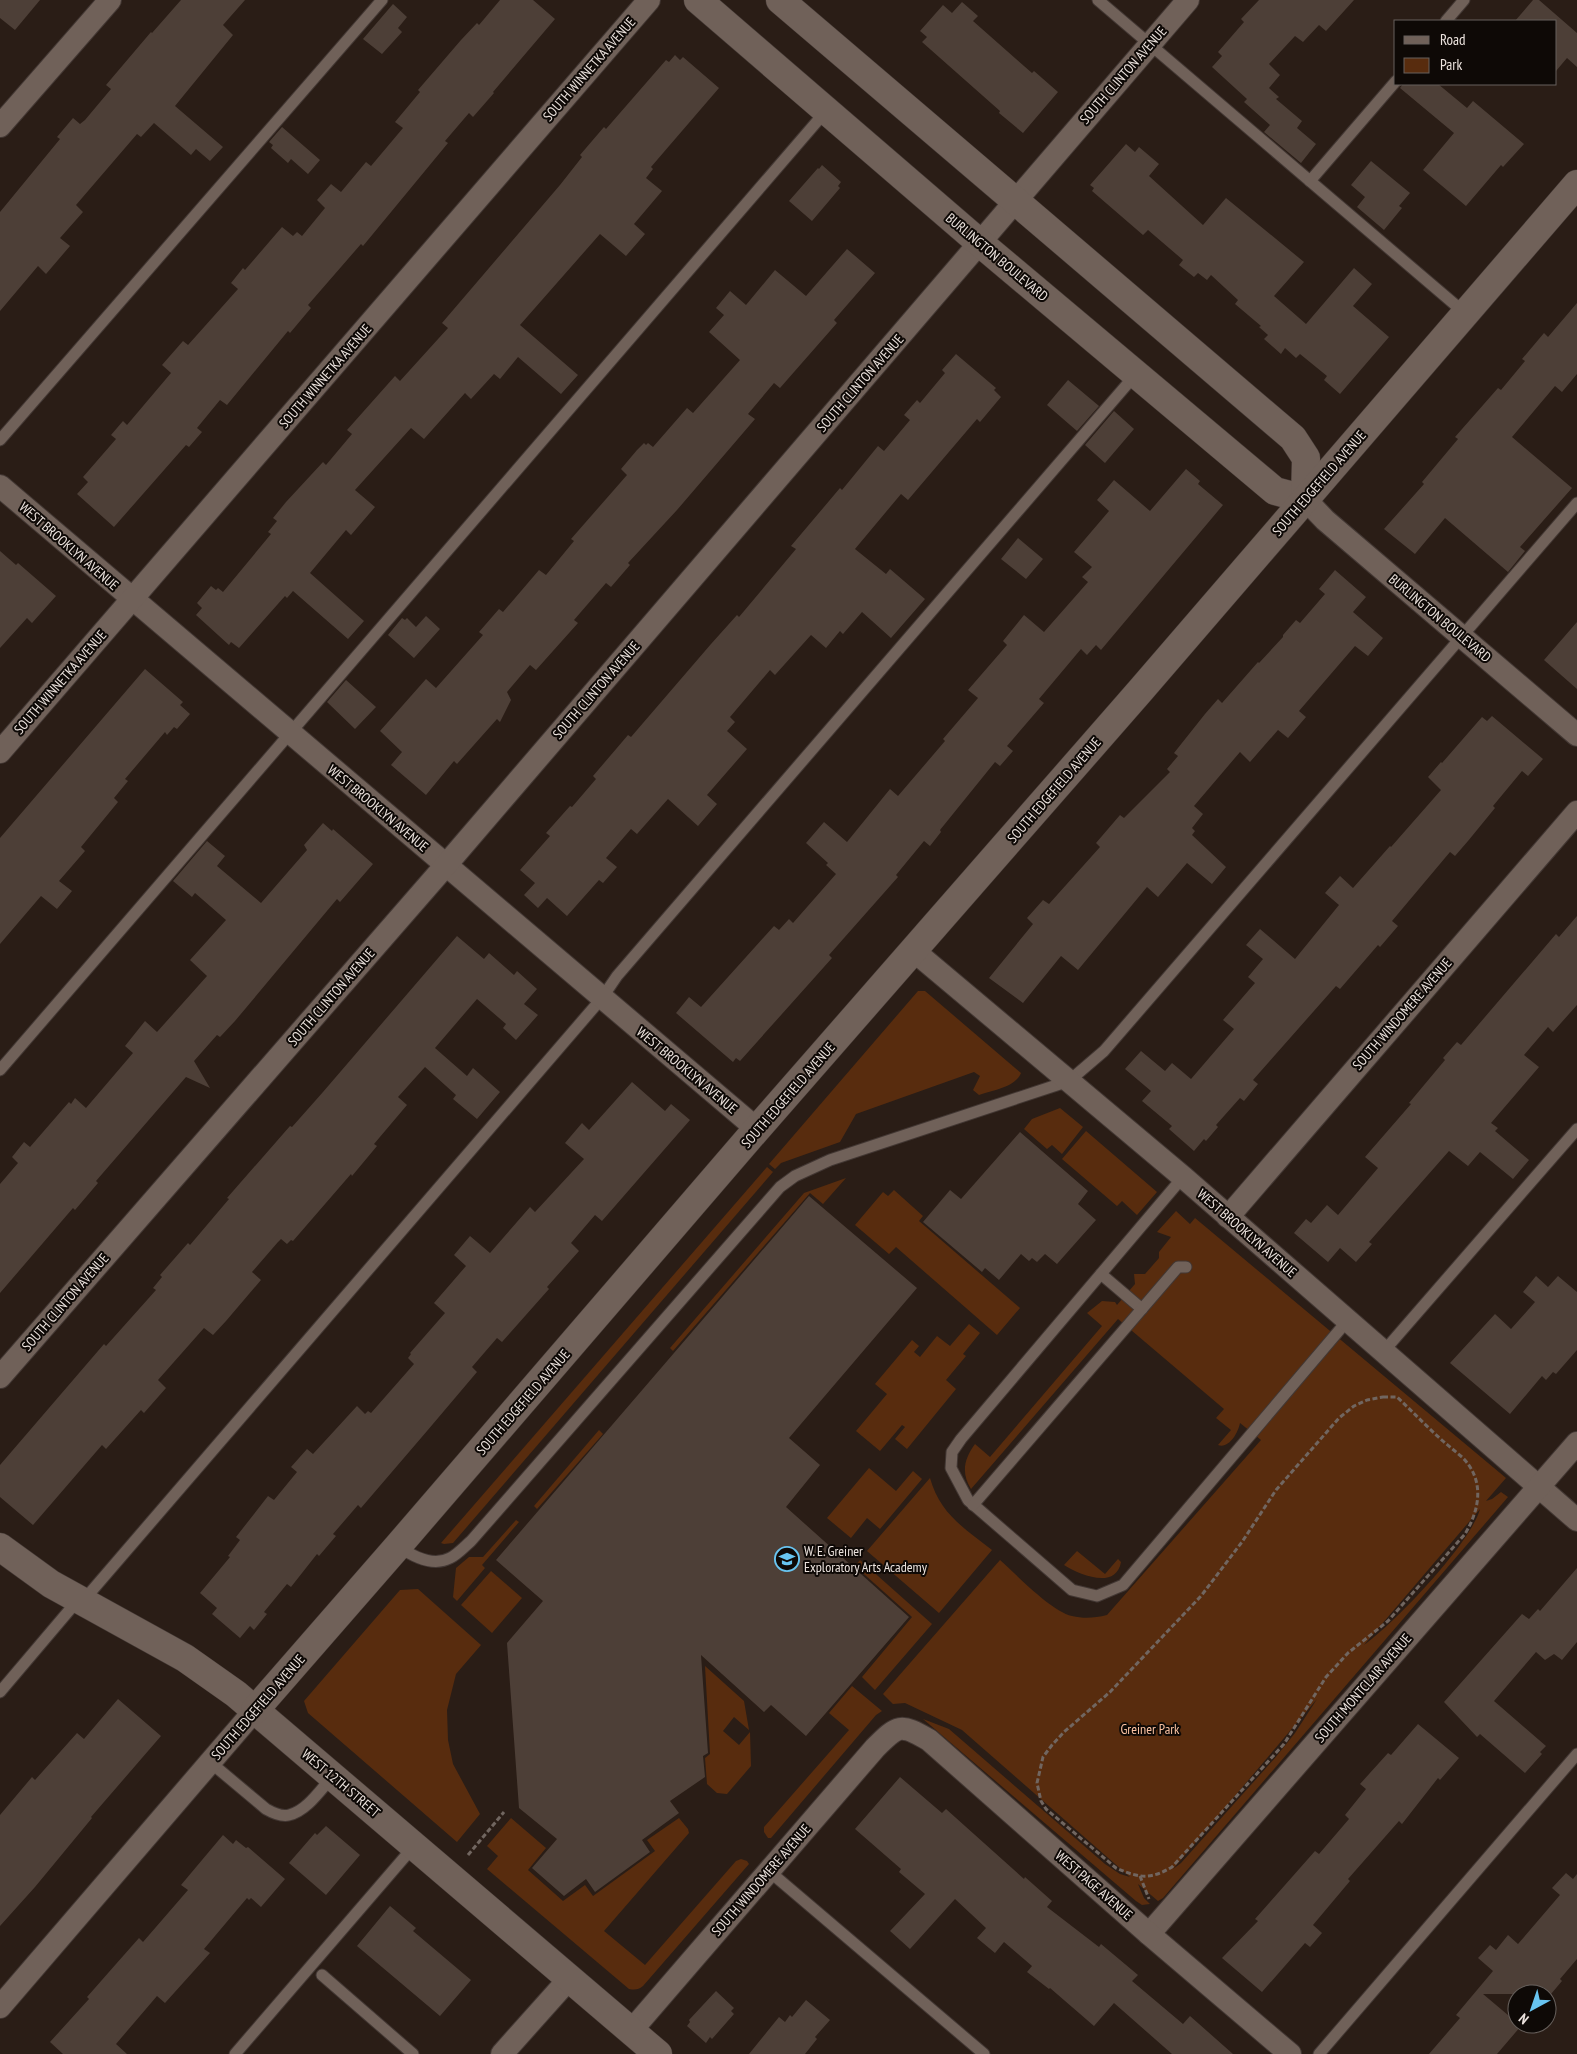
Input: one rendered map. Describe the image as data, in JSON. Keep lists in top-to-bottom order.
{
  "streets": {
    "street": [
      "SOUTH WINNETKA AVENUE",
      "SOUTH CLINTON AVENUE",
      "BURLINGTON BOULEVARD",
      "SOUTH EDGEFIELD AVENUE",
      "WEST BROOKLYN AVENUE",
      "SOUTH WINDOMERE AVENUE",
      "SOUTH MONTCLAIR AVENUE",
      "WEST 12TH STREET",
      "WEST PAGE AVENUE"
    ]
  },
  "crossings": [
    ["SOUTH WINNETKA AVENUE", "WEST BROOKLYN AVENUE"],
    ["SOUTH CLINTON AVENUE", "BURLINGTON BOULEVARD"],
    ["SOUTH CLINTON AVENUE", "WEST BROOKLYN AVENUE"],
    ["BURLINGTON BOULEVARD", "SOUTH EDGEFIELD AVENUE"],
    ["SOUTH EDGEFIELD AVENUE", "WEST BROOKLYN AVENUE"],
    ["SOUTH EDGEFIELD AVENUE", "WEST 12TH STREET"],
    ["WEST BROOKLYN AVENUE", "SOUTH WINDOMERE AVENUE"],
    ["WEST BROOKLYN AVENUE", "SOUTH MONTCLAIR AVENUE"],
    ["SOUTH WINDOMERE AVENUE", "WEST 12TH STREET"],
    ["SOUTH WINDOMERE AVENUE", "WEST PAGE AVENUE"],
    ["SOUTH MONTCLAIR AVENUE", "WEST PAGE AVENUE"]
  ],
  "parks": ["Greiner Park"],
  "places": {
    "school or university": ["W. E. Greiner Exploratory Arts Academy"]
  },
  "legend": ["Road", "Park"],
  "north": "bottom left"
}
